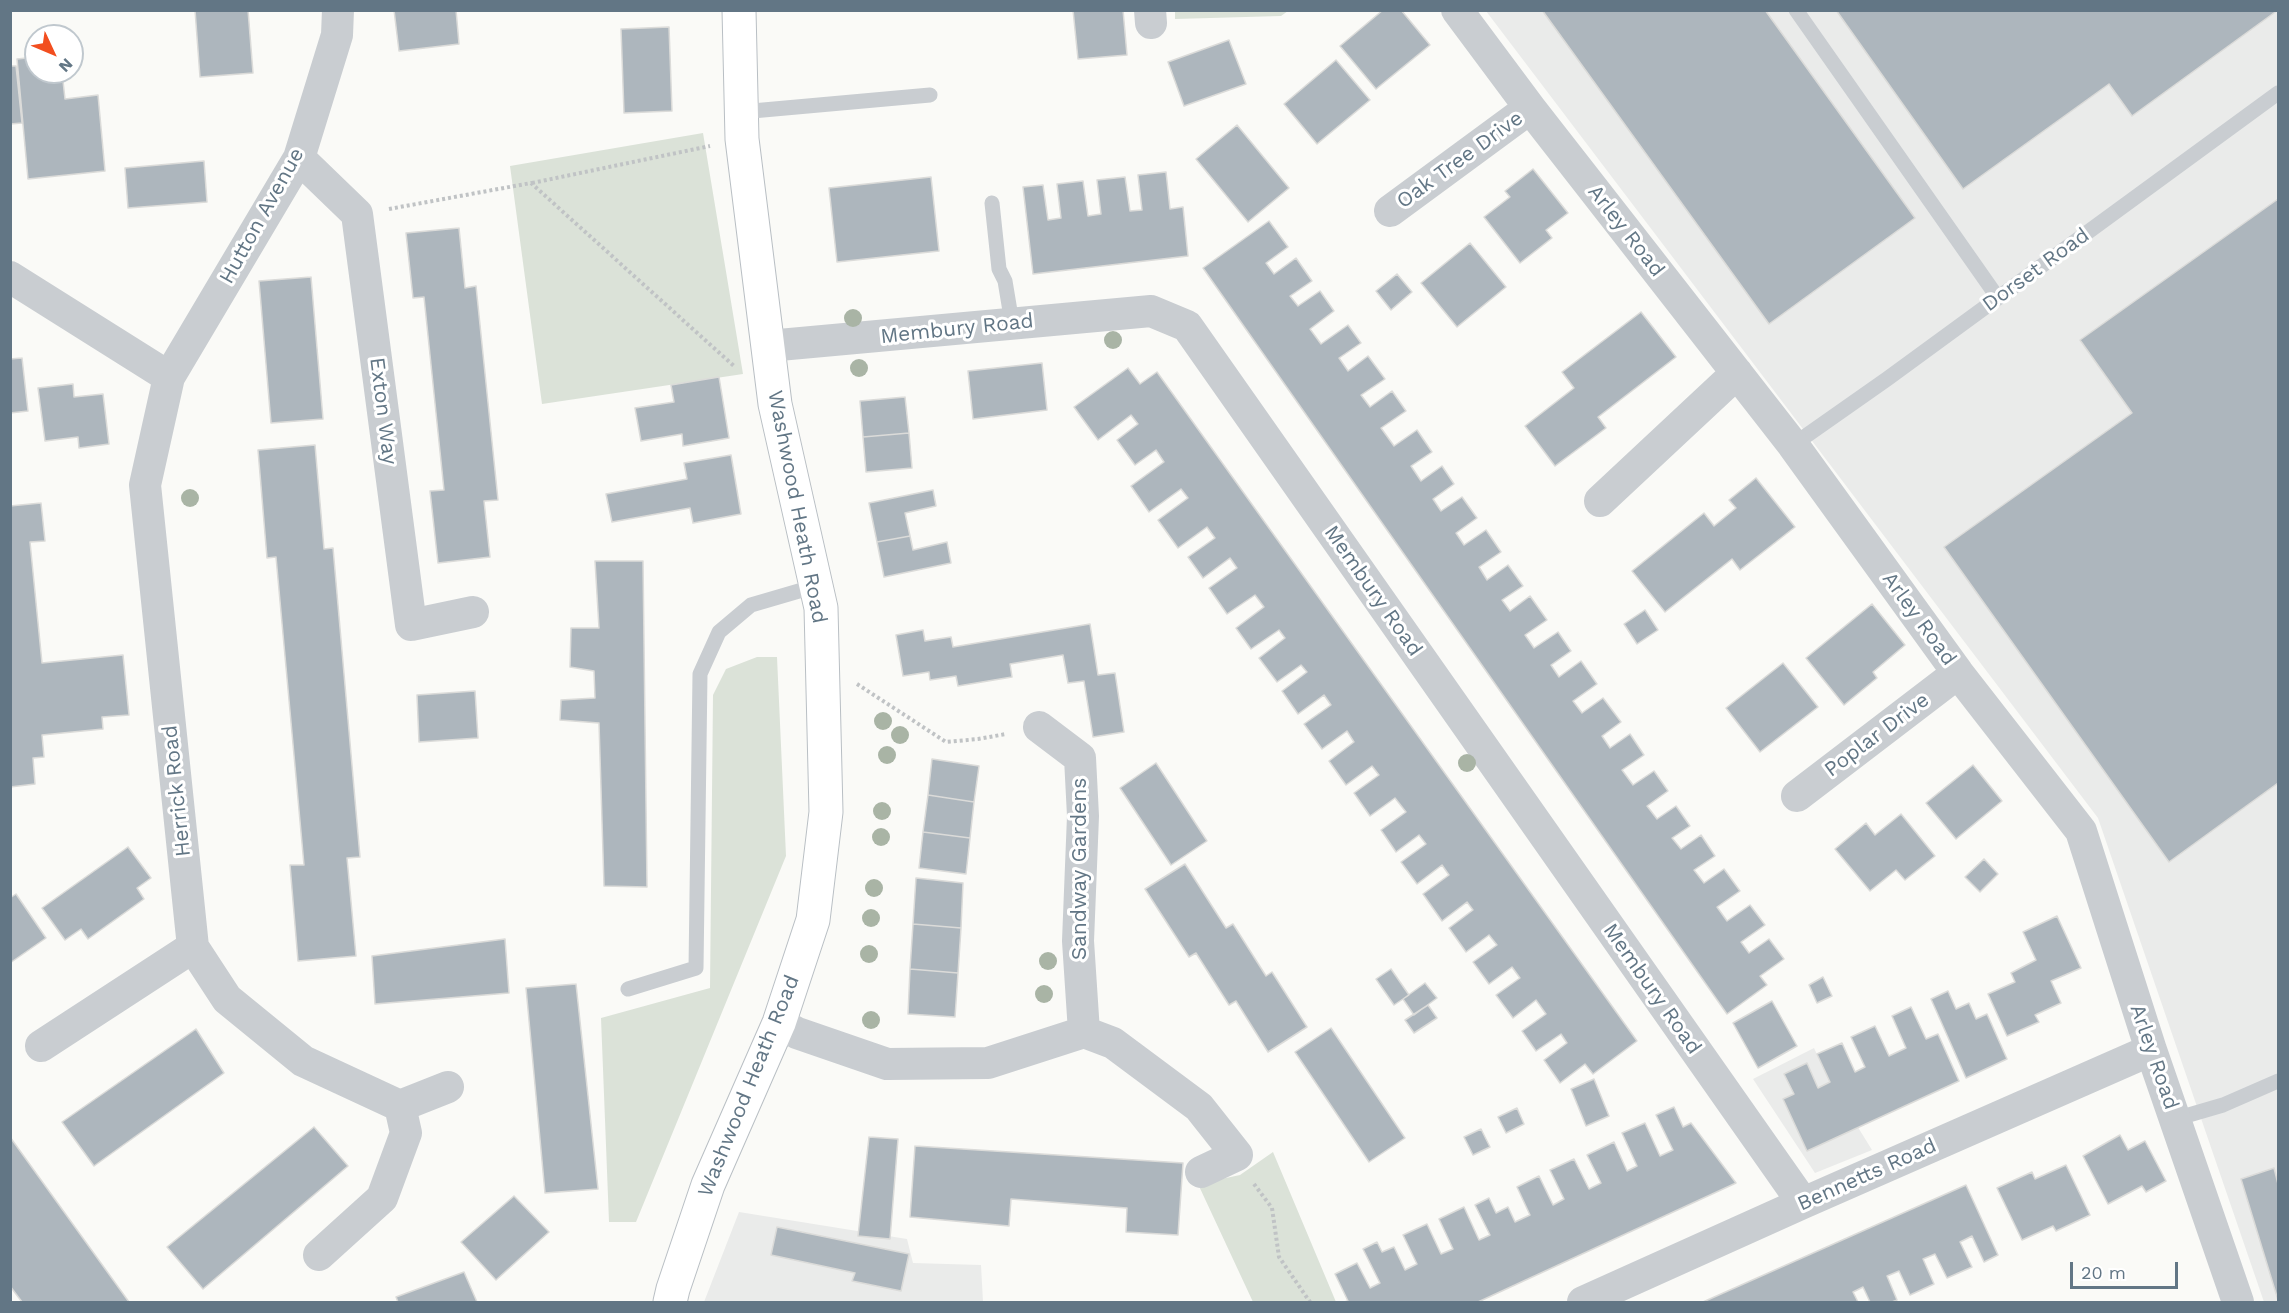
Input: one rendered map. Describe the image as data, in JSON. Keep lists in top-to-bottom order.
{
  "streets": {
    "main road": ["Washwood Heath Road"],
    "street": [
      "Oak Tree Drive",
      "Hutton Avenue",
      "Arley Road",
      "Membury Road",
      "Exton Way",
      "Poplar Drive",
      "Herrick Road",
      "Sandway Gardens",
      "Bennetts Road"
    ],
    "lane": ["Dorset Road"]
  },
  "crossings": [
    ["Oak Tree Drive", "Arley Road"],
    ["Hutton Avenue", "Herrick Road"],
    ["Arley Road", "Dorset Road"],
    ["Arley Road", "Poplar Drive"],
    ["Arley Road", "Bennetts Road"],
    ["Membury Road", "Washwood Heath Road"],
    ["Membury Road", "Bennetts Road"]
  ],
  "scale_bar": "20 m",
  "north": "bottom right"
}
